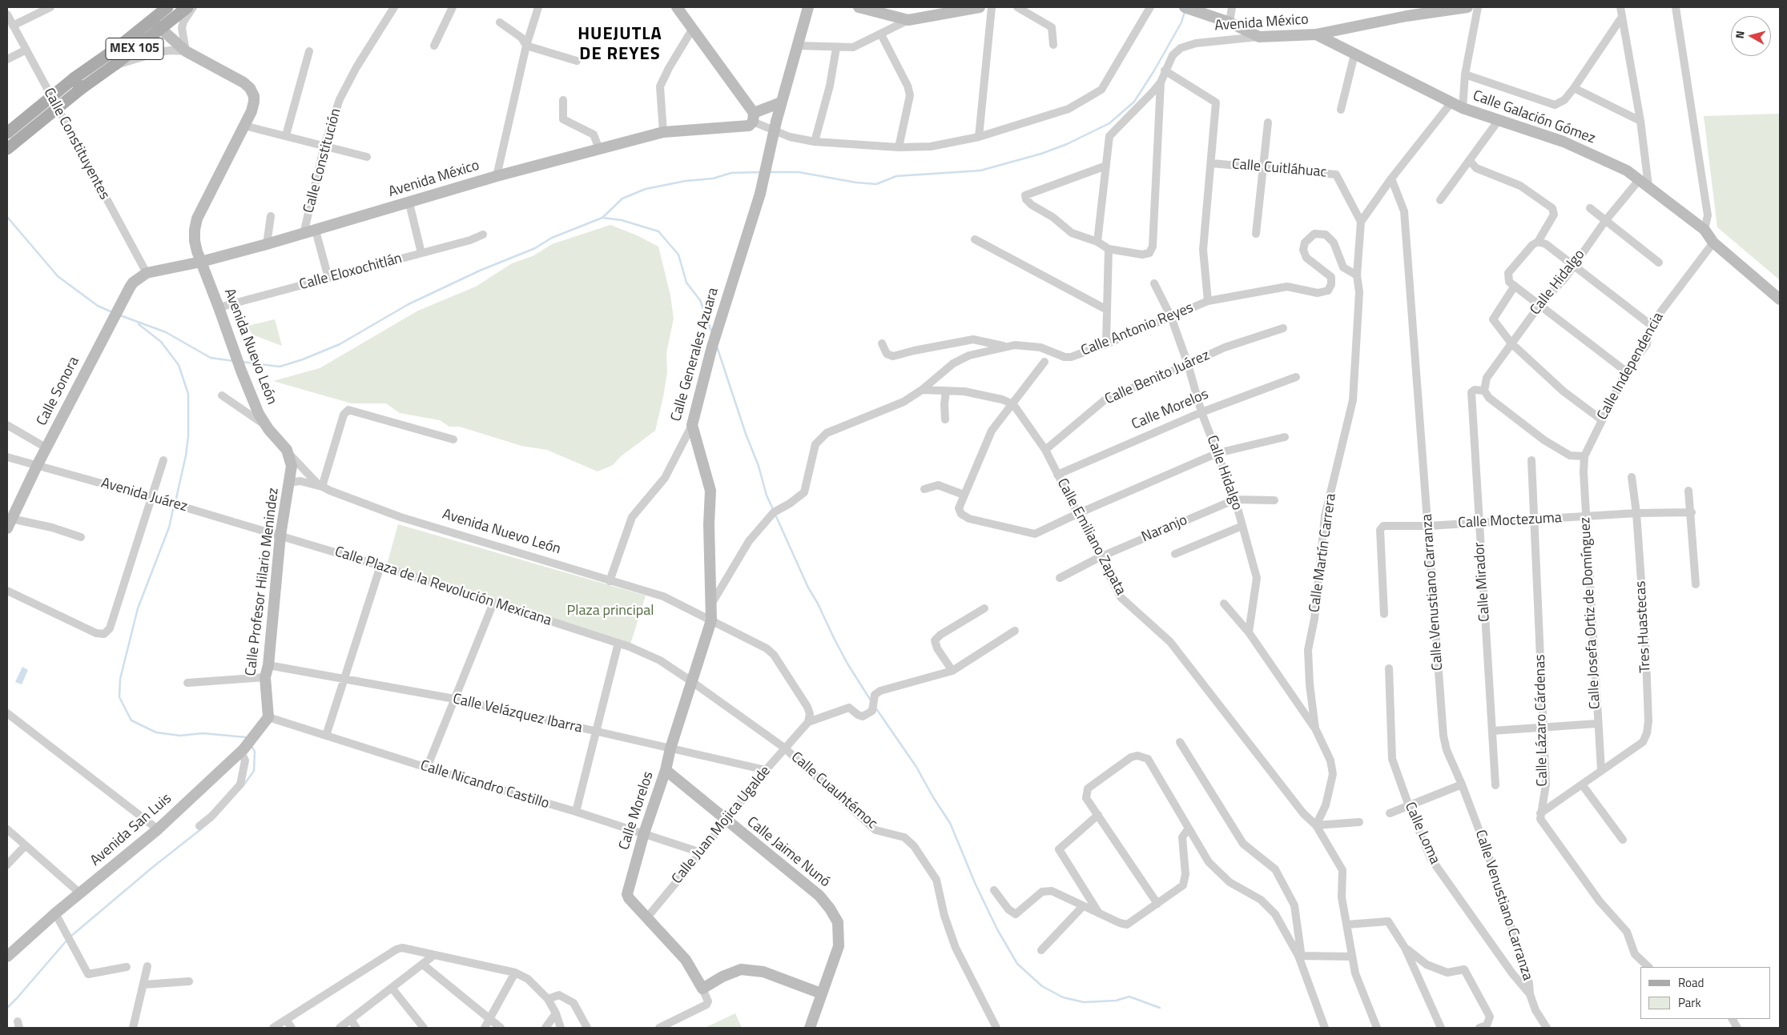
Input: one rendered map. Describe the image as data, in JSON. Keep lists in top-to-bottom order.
{
  "streets": {
    "main road": ["MEX 105"],
    "street": [
      "Avenida México",
      "Calle Galación Gómez",
      "Calle Constituyentes",
      "Calle Constitución",
      "Calle Cuitláhuac",
      "Calle Eloxochitlán",
      "Calle Hidalgo",
      "Calle Antonio Reyes",
      "Avenida Nuevo León",
      "Calle Generales Azuara",
      "Calle Independencia",
      "Calle Benito Juárez",
      "Calle Sonora",
      "Calle Morelos",
      "Avenida Juárez",
      "Calle Moctezuma",
      "Naranjo",
      "Calle Emiliano Zapata",
      "Calle Martín Carrera",
      "Calle Profesor Hilario Menindez",
      "Calle Mirador",
      "Calle Plaza de la Revolución Mexicana",
      "Calle Venustiano Carranza",
      "Calle Josefa Ortiz de Domínguez",
      "Tres Huastecas",
      "Calle Velázquez Ibarra",
      "Calle Lázaro Cárdenas",
      "Calle Nicandro Castillo",
      "Calle Cuauhtémoc",
      "Calle Juan Mojica Ugalde",
      "Avenida San Luis",
      "Calle Loma",
      "Calle Jaime Nunó"
    ]
  },
  "crossings": [
    ["Avenida México", "Calle Galación Gómez"],
    ["Avenida México", "Calle Constituyentes"],
    ["Avenida México", "Calle Constitución"],
    ["Avenida México", "Avenida Nuevo León"],
    ["Avenida México", "Calle Generales Azuara"],
    ["Avenida México", "Calle Sonora"],
    ["MEX 105", "Avenida Nuevo León"],
    ["Calle Galación Gómez", "Calle Hidalgo"],
    ["Calle Galación Gómez", "Calle Independencia"],
    ["Calle Constitución", "Calle Eloxochitlán"],
    ["Calle Eloxochitlán", "Avenida Nuevo León"],
    ["Calle Hidalgo", "Calle Antonio Reyes"],
    ["Calle Hidalgo", "Calle Benito Juárez"],
    ["Calle Hidalgo", "Calle Morelos"],
    ["Calle Hidalgo", "Naranjo"],
    ["Calle Hidalgo", "Calle Mirador"],
    ["Calle Antonio Reyes", "Calle Morelos"],
    ["Calle Antonio Reyes", "Calle Martín Carrera"],
    ["Avenida Nuevo León", "Calle Generales Azuara"],
    ["Avenida Nuevo León", "Calle Morelos"],
    ["Avenida Nuevo León", "Calle Profesor Hilario Menindez"],
    ["Calle Generales Azuara", "Calle Morelos"],
    ["Calle Independencia", "Calle Josefa Ortiz de Domínguez"],
    ["Calle Benito Juárez", "Calle Emiliano Zapata"],
    ["Calle Sonora", "Avenida Juárez"],
    ["Calle Morelos", "Calle Emiliano Zapata"],
    ["Calle Morelos", "Calle Plaza de la Revolución Mexicana"],
    ["Calle Morelos", "Calle Velázquez Ibarra"],
    ["Calle Morelos", "Calle Nicandro Castillo"],
    ["Calle Morelos", "Calle Cuauhtémoc"],
    ["Calle Morelos", "Calle Juan Mojica Ugalde"],
    ["Calle Morelos", "Calle Jaime Nunó"],
    ["Avenida Juárez", "Calle Profesor Hilario Menindez"],
    ["Avenida Juárez", "Calle Plaza de la Revolución Mexicana"],
    ["Calle Moctezuma", "Calle Mirador"],
    ["Calle Moctezuma", "Calle Venustiano Carranza"],
    ["Calle Moctezuma", "Calle Josefa Ortiz de Domínguez"],
    ["Calle Moctezuma", "Tres Huastecas"],
    ["Calle Moctezuma", "Calle Lázaro Cárdenas"],
    ["Naranjo", "Calle Emiliano Zapata"],
    ["Calle Emiliano Zapata", "Calle Martín Carrera"],
    ["Calle Profesor Hilario Menindez", "Calle Plaza de la Revolución Mexicana"],
    ["Calle Profesor Hilario Menindez", "Calle Velázquez Ibarra"],
    ["Calle Profesor Hilario Menindez", "Calle Nicandro Castillo"],
    ["Calle Profesor Hilario Menindez", "Avenida San Luis"],
    ["Calle Plaza de la Revolución Mexicana", "Calle Cuauhtémoc"],
    ["Calle Venustiano Carranza", "Calle Loma"],
    ["Calle Josefa Ortiz de Domínguez", "Tres Huastecas"],
    ["Tres Huastecas", "Calle Lázaro Cárdenas"],
    ["Calle Velázquez Ibarra", "Calle Juan Mojica Ugalde"],
    ["Calle Nicandro Castillo", "Calle Juan Mojica Ugalde"],
    ["Calle Nicandro Castillo", "Avenida San Luis"],
    ["Calle Cuauhtémoc", "Calle Juan Mojica Ugalde"],
    ["Calle Juan Mojica Ugalde", "Calle Jaime Nunó"]
  ],
  "districts": ["HUEJUTLA DE REYES"],
  "parks": ["Plaza principal"],
  "legend": ["Road", "Park"],
  "north": "left"
}
